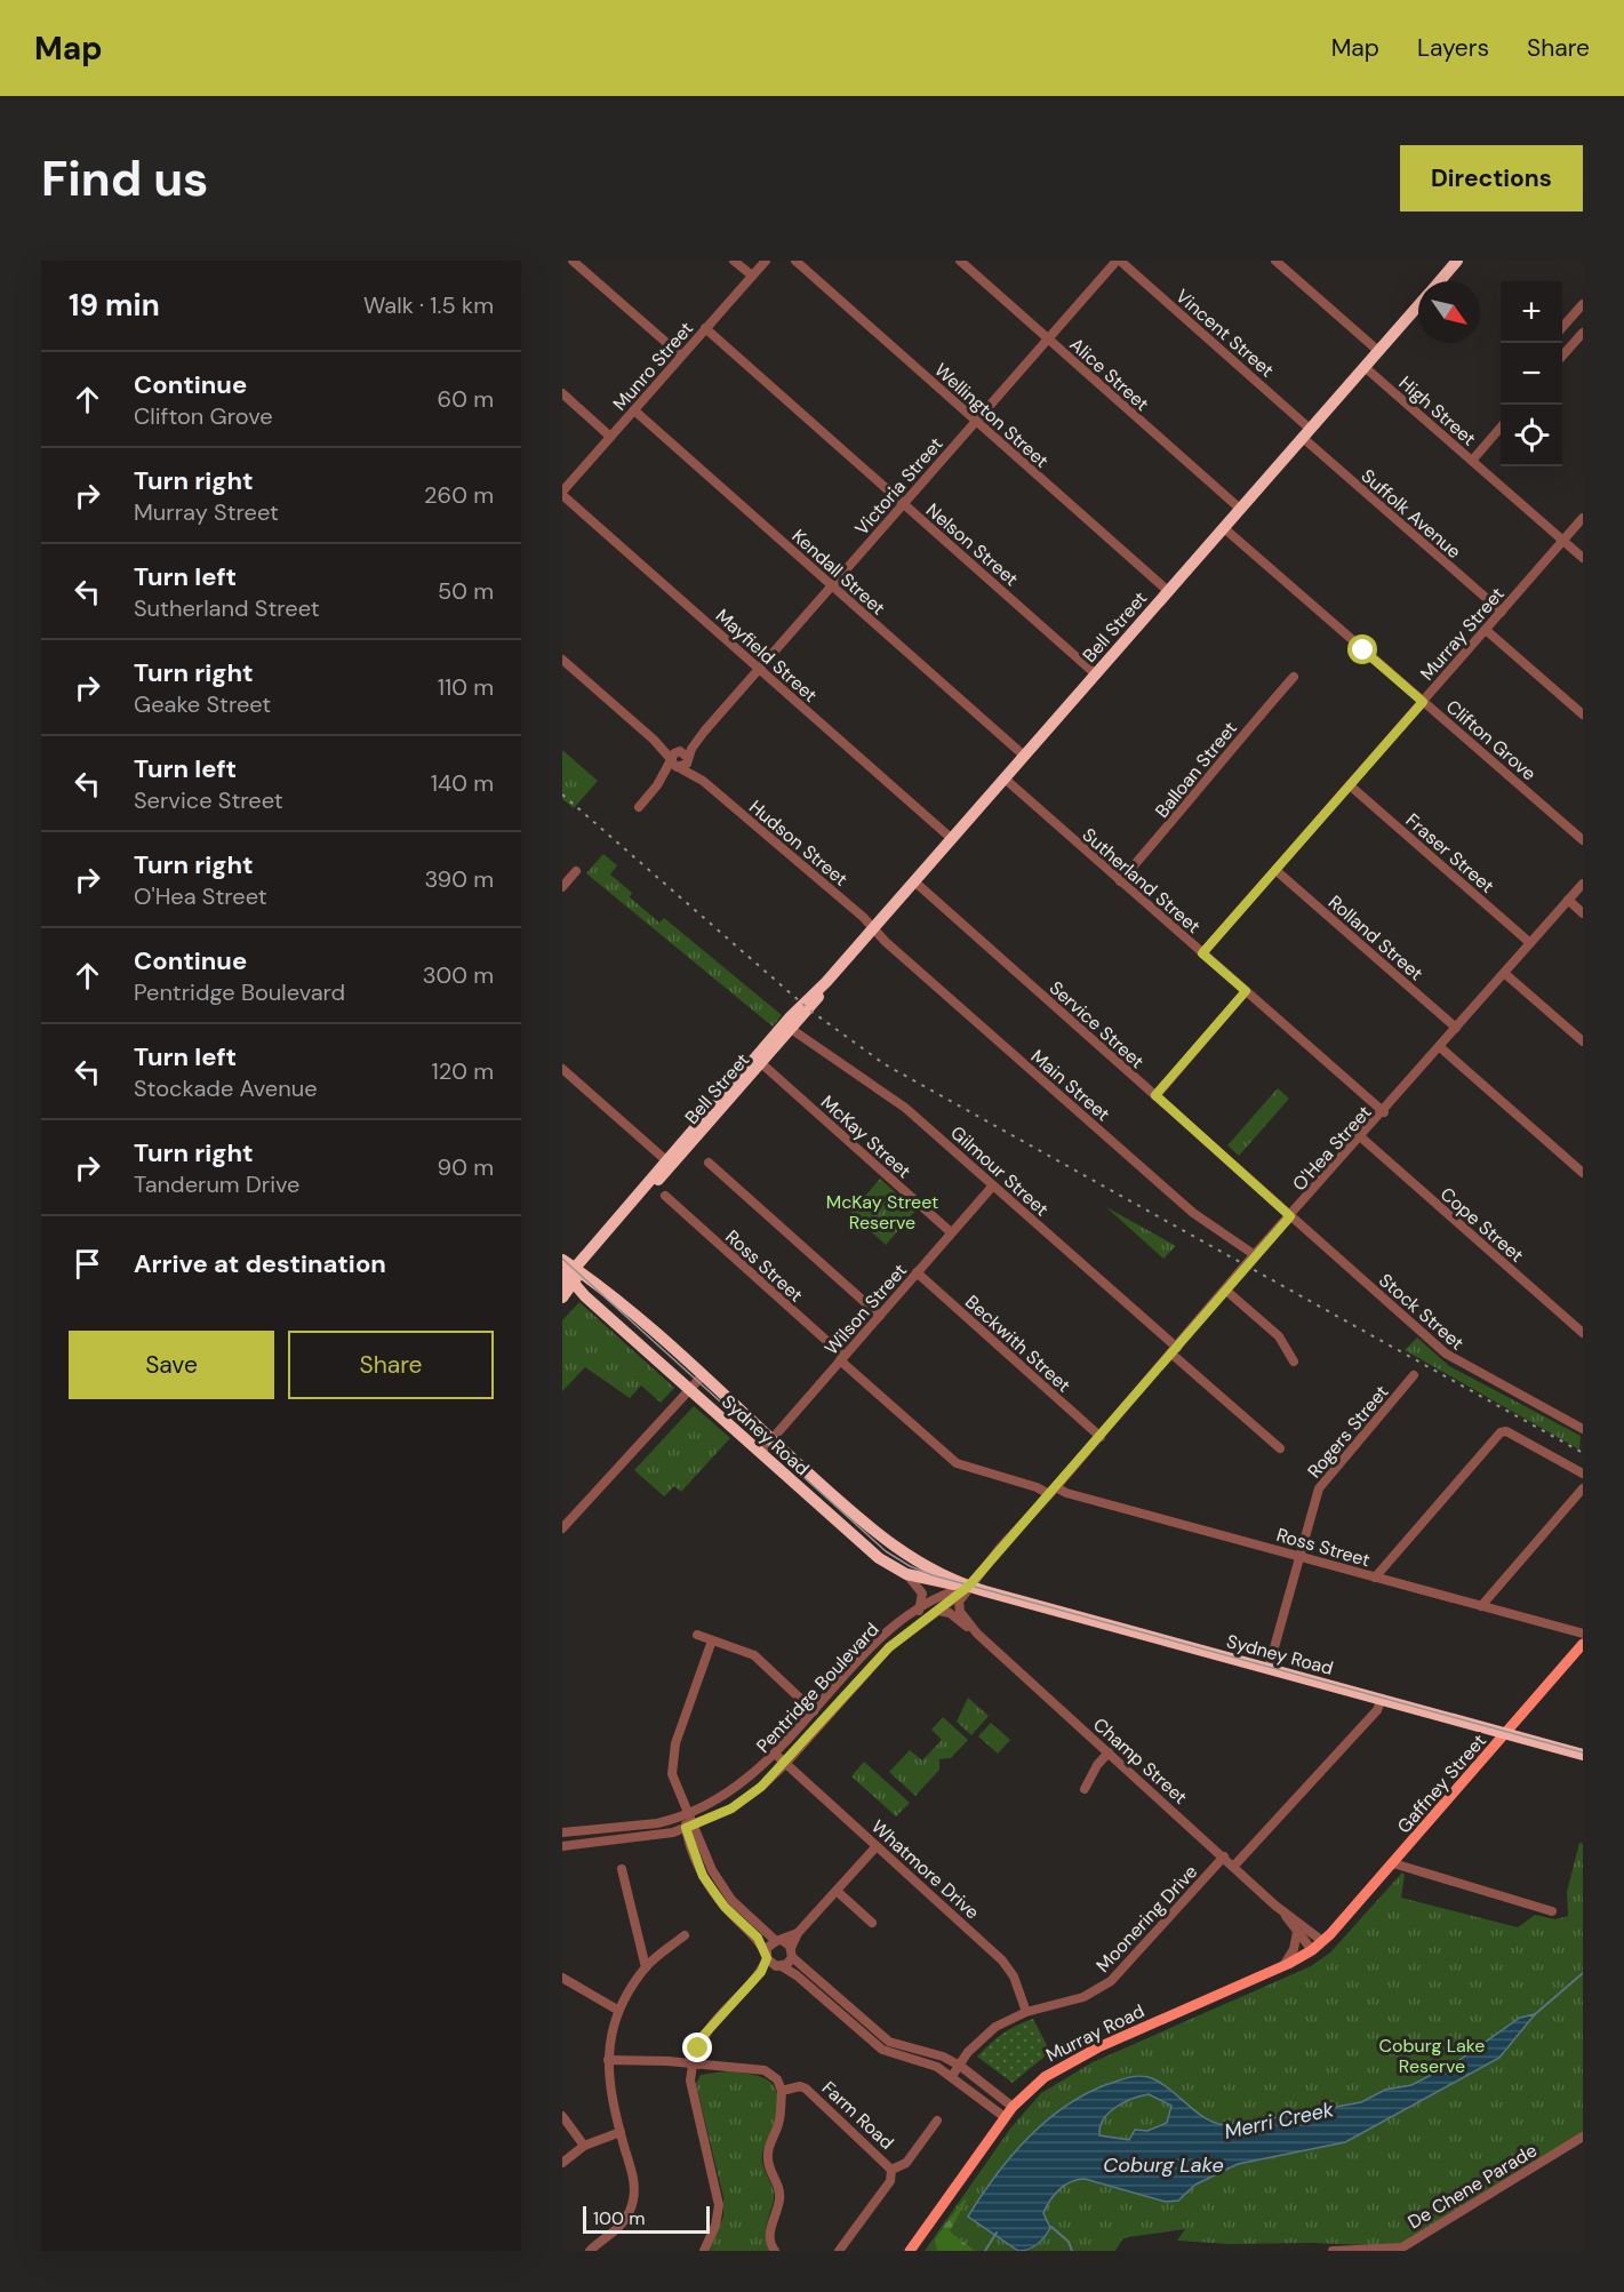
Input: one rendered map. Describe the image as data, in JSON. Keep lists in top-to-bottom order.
{
  "streets": {
    "highway": ["Bell Street", "Sydney Road"],
    "main road": ["Gaffney Street", "Murray Road"],
    "street": [
      "Vincent Street",
      "Munro Street",
      "Alice Street",
      "High Street",
      "Wellington Street",
      "Victoria Street",
      "Suffolk Avenue",
      "Nelson Street",
      "Kendall Street",
      "Murray Street",
      "Mayfield Street",
      "Clifton Grove",
      "Balloan Street",
      "Hudson Street",
      "Fraser Street",
      "Sutherland Street",
      "Rolland Street",
      "Service Street",
      "Main Street",
      "McKay Street",
      "O'Hea Street",
      "Gilmour Street",
      "Cope Street",
      "Ross Street",
      "Wilson Street",
      "Stock Street",
      "Beckwith Street",
      "Rogers Street",
      "Pentridge Boulevard",
      "Champ Street",
      "Whatmore Drive",
      "Moonering Drive",
      "Farm Road",
      "De Chene Parade"
    ]
  },
  "crossings": [
    ["Vincent Street", "Victoria Street"],
    ["Vincent Street", "Suffolk Avenue"],
    ["Vincent Street", "Bell Street"],
    ["Munro Street", "Nelson Street"],
    ["Munro Street", "Kendall Street"],
    ["Munro Street", "Mayfield Street"],
    ["Alice Street", "Victoria Street"],
    ["Alice Street", "Bell Street"],
    ["High Street", "Bell Street"],
    ["High Street", "Murray Street"],
    ["Wellington Street", "Victoria Street"],
    ["Wellington Street", "Bell Street"],
    ["Victoria Street", "Nelson Street"],
    ["Victoria Street", "Kendall Street"],
    ["Victoria Street", "Mayfield Street"],
    ["Victoria Street", "Hudson Street"],
    ["Suffolk Avenue", "Bell Street"],
    ["Suffolk Avenue", "Murray Street"],
    ["Nelson Street", "Bell Street"],
    ["Kendall Street", "Bell Street"],
    ["Bell Street", "Mayfield Street"],
    ["Bell Street", "Clifton Grove"],
    ["Bell Street", "Hudson Street"],
    ["Bell Street", "Sutherland Street"],
    ["Bell Street", "Service Street"],
    ["Bell Street", "Main Street"],
    ["Bell Street", "McKay Street"],
    ["Bell Street", "Gilmour Street"],
    ["Bell Street", "Sydney Road"],
    ["Murray Street", "Clifton Grove"],
    ["Murray Street", "Fraser Street"],
    ["Murray Street", "Sutherland Street"],
    ["Murray Street", "Rolland Street"],
    ["Balloan Street", "Sutherland Street"],
    ["Hudson Street", "Main Street"],
    ["Fraser Street", "O'Hea Street"],
    ["Sutherland Street", "O'Hea Street"],
    ["Rolland Street", "O'Hea Street"],
    ["Service Street", "O'Hea Street"],
    ["Service Street", "Stock Street"],
    ["Main Street", "O'Hea Street"],
    ["McKay Street", "Wilson Street"],
    ["O'Hea Street", "Gilmour Street"],
    ["O'Hea Street", "Cope Street"],
    ["O'Hea Street", "Ross Street"],
    ["O'Hea Street", "Stock Street"],
    ["O'Hea Street", "Beckwith Street"],
    ["O'Hea Street", "Sydney Road"],
    ["O'Hea Street", "Pentridge Boulevard"],
    ["O'Hea Street", "Champ Street"],
    ["Gilmour Street", "Wilson Street"],
    ["Ross Street", "Wilson Street"],
    ["Ross Street", "Rogers Street"],
    ["Wilson Street", "Beckwith Street"],
    ["Wilson Street", "Sydney Road"],
    ["Rogers Street", "Sydney Road"],
    ["Sydney Road", "Pentridge Boulevard"],
    ["Sydney Road", "Champ Street"],
    ["Sydney Road", "Gaffney Street"],
    ["Pentridge Boulevard", "Champ Street"],
    ["Pentridge Boulevard", "Whatmore Drive"],
    ["Champ Street", "Gaffney Street"],
    ["Champ Street", "Moonering Drive"],
    ["Champ Street", "Murray Road"],
    ["Gaffney Street", "Murray Road"],
    ["Whatmore Drive", "Moonering Drive"]
  ],
  "water": ["Merri Creek", "Coburg Lake"],
  "parks": ["McKay Street Reserve", "Coburg Lake Reserve"],
  "scale_bar": "100 m",
  "north": "bottom right",
  "page": {
    "header": "Map",
    "nav": ["Map", "Layers", "Share"],
    "buttons": [
      "Directions",
      ["Save", "Share"]
    ],
    "title": "Find us",
    "heading": ["19 min", "Walk · 1.5 km"],
    "map_buttons": ["+", "−"],
    "list": [
      ["Continue", "Clifton Grove", "60 m"],
      ["Turn right", "Murray Street", "260 m"],
      ["Turn left", "Sutherland Street", "50 m"],
      ["Turn right", "Geake Street", "110 m"],
      ["Turn left", "Service Street", "140 m"],
      ["Turn right", "O'Hea Street", "390 m"],
      ["Continue", "Pentridge Boulevard", "300 m"],
      ["Turn left", "Stockade Avenue", "120 m"],
      ["Turn right", "Tanderum Drive", "90 m"],
      "Arrive at destination"
    ],
    "scale": "100 m"
  }
}
